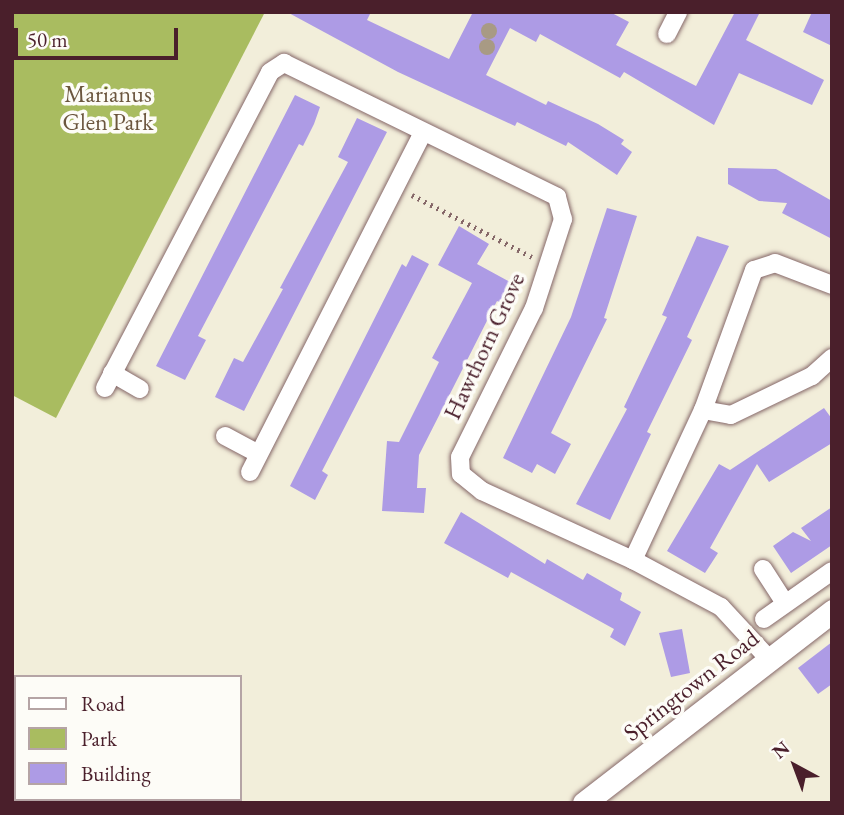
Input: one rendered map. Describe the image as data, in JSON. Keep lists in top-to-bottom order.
{
  "streets": {
    "street": ["Hawthorn Grove", "Springtown Road"]
  },
  "crossings": [
    ["Hawthorn Grove", "Springtown Road"]
  ],
  "parks": ["Marianus Glen Park"],
  "legend": ["Road", "Park", "Building"],
  "scale_bar": "50 m",
  "north": "top left"
}
